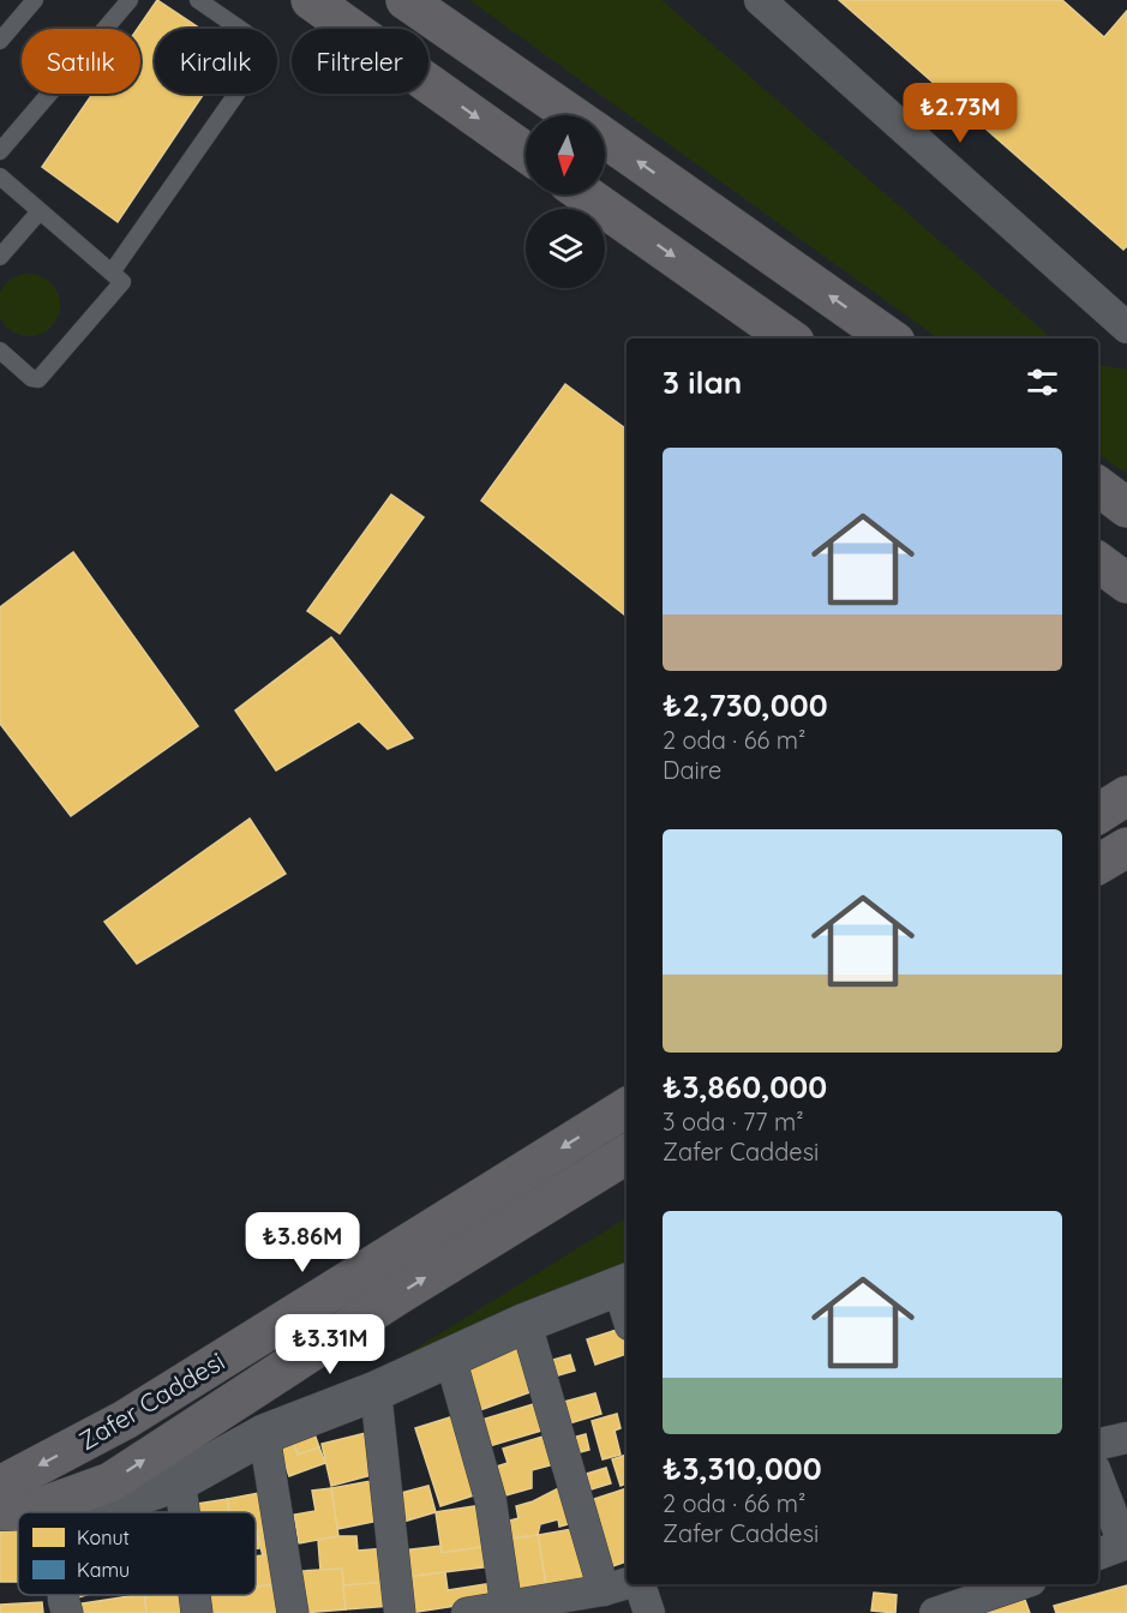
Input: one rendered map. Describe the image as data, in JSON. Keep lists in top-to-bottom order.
{
  "streets": {
    "main road": ["Zafer Caddesi"]
  },
  "legend": ["Konut", "Kamu"],
  "north": "bottom",
  "page": {
    "chip": ["Satılık", "Kiralık", "Filtreler"],
    "price": ["₺2.73M", "₺3.86M", "₺3.31M"],
    "heading": "3 ilan",
    "list": [
      {
        "name": "₺2,730,000",
        "note": "2 oda · 66 m² · Daire"
      },
      {
        "name": "₺3,860,000",
        "note": "3 oda · 77 m² · Zafer Caddesi"
      },
      {
        "name": "₺3,310,000",
        "note": "2 oda · 66 m² · Zafer Caddesi"
      }
    ]
  }
}
